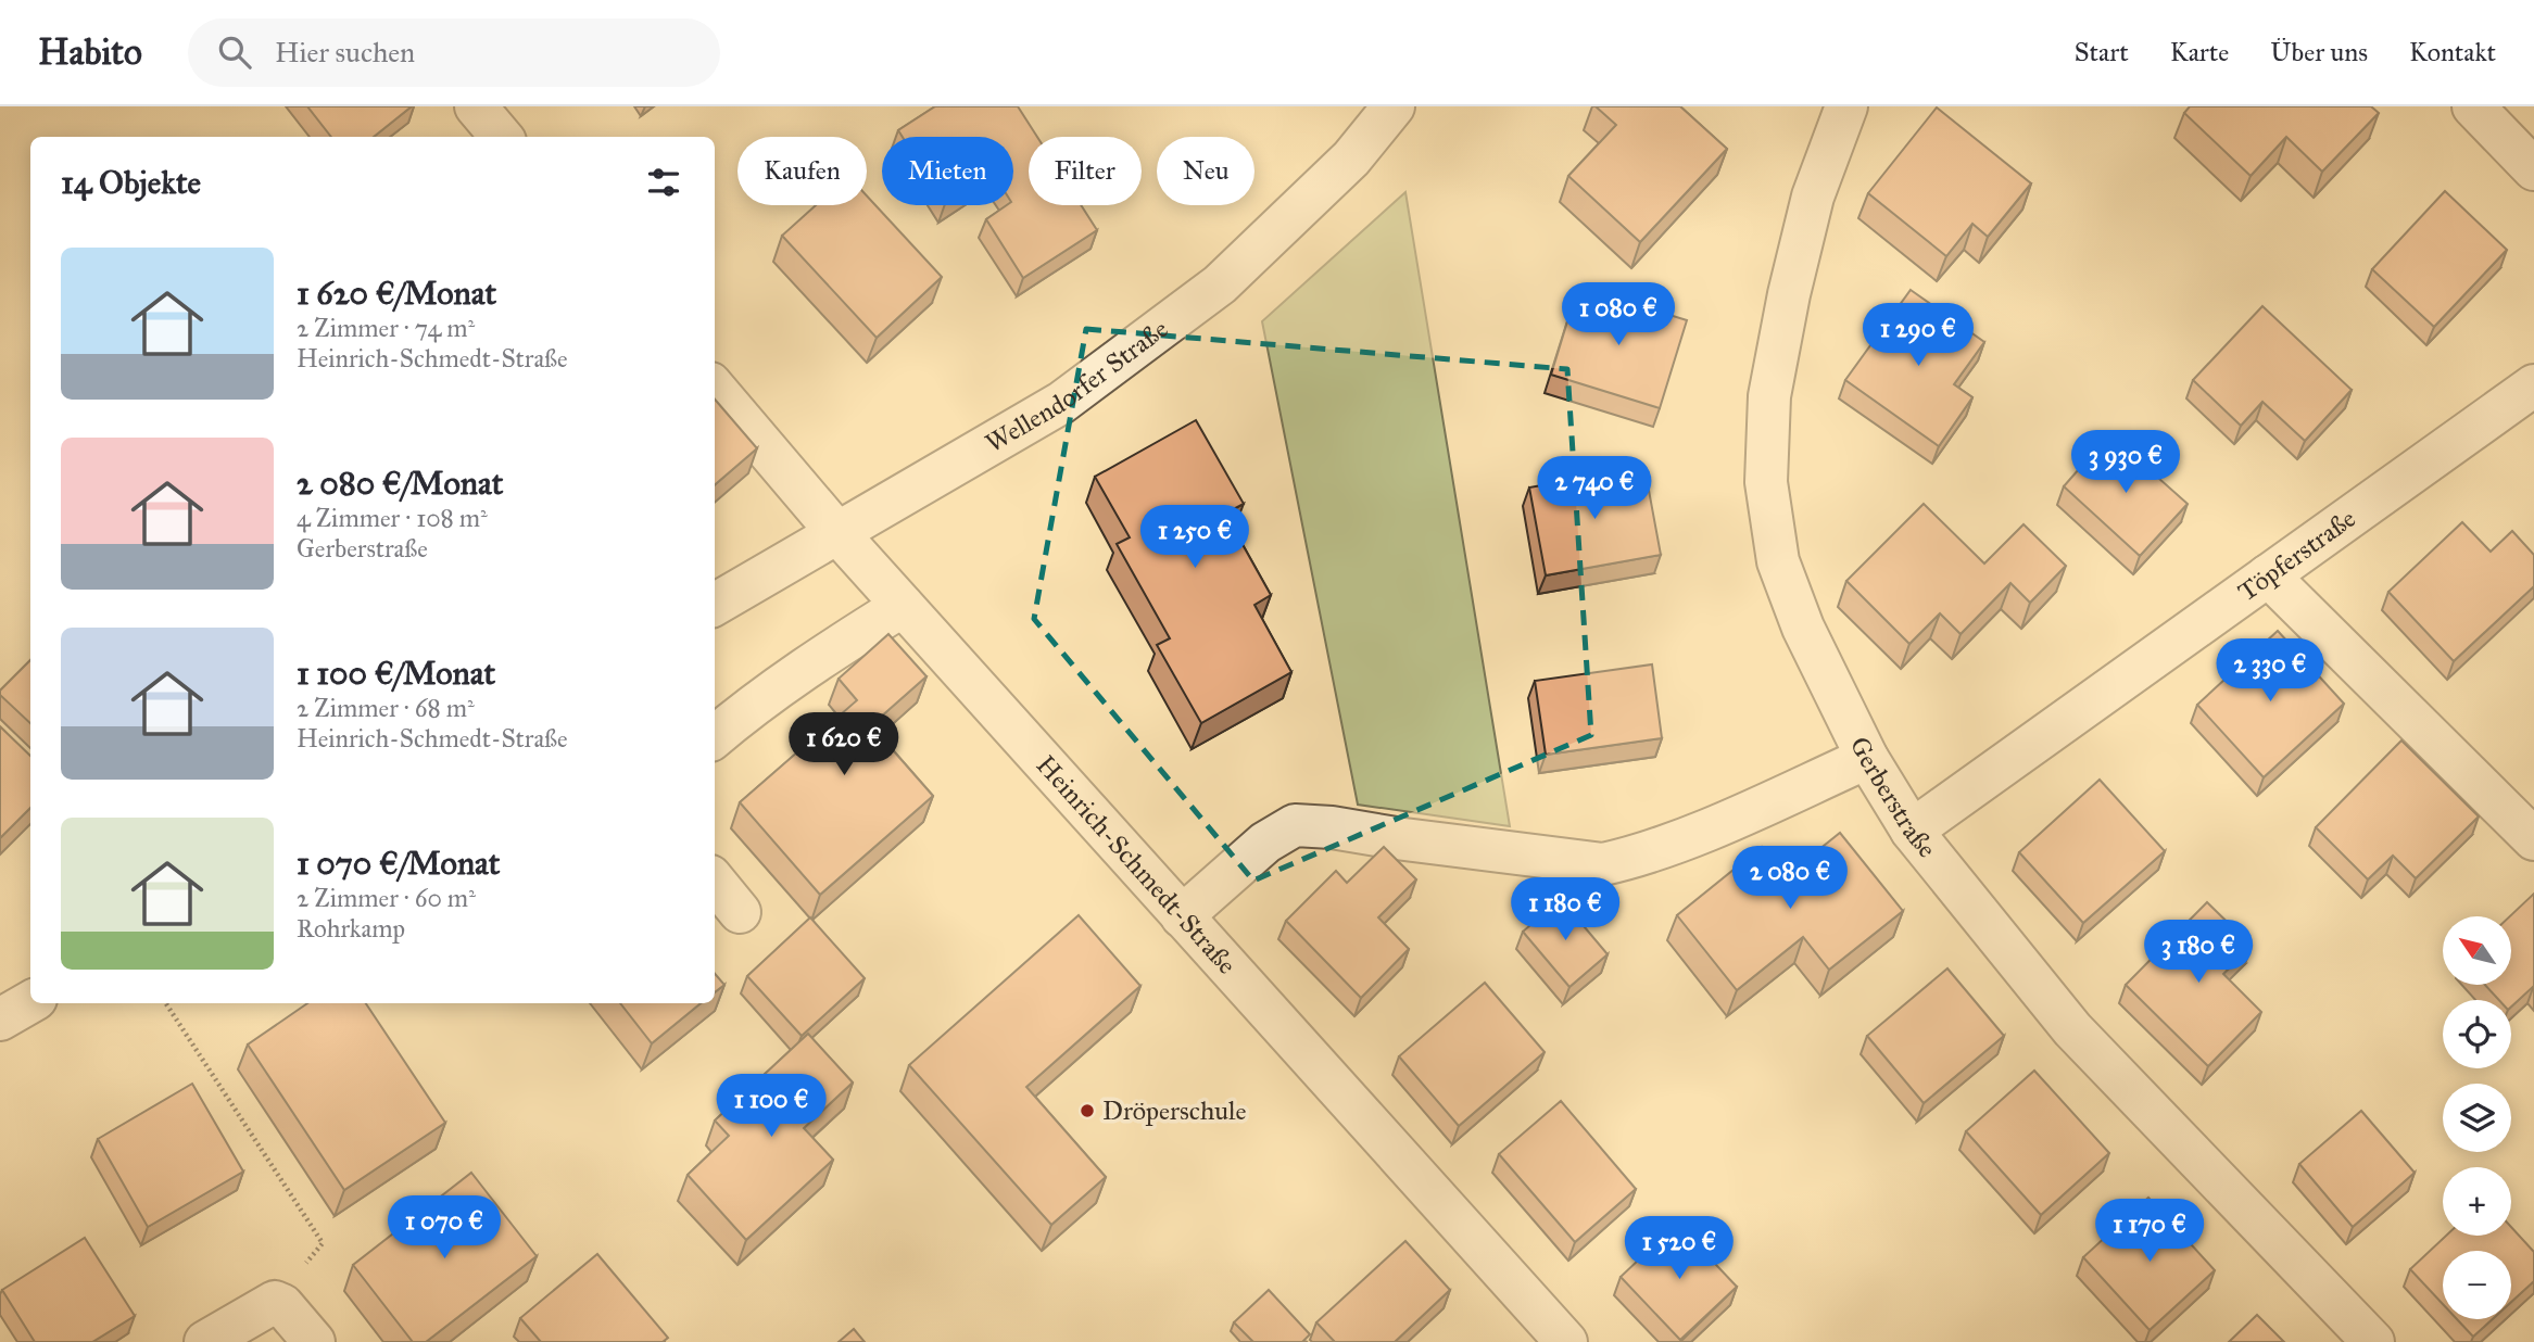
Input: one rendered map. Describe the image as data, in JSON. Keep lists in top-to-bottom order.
{
  "streets": {
    "street": [
      "Wellendorfer Straße",
      "Töpferstraße",
      "Gerberstraße",
      "Heinrich-Schmedt-Straße"
    ]
  },
  "crossings": [
    ["Wellendorfer Straße", "Heinrich-Schmedt-Straße"],
    ["Töpferstraße", "Gerberstraße"]
  ],
  "places": ["Dröperschule"],
  "north": "top left",
  "page": {
    "header": "Habito",
    "search": "Hier suchen",
    "nav": [
      "Start",
      "Karte",
      "Über uns",
      "Kontakt"
    ],
    "chip": [
      "Kaufen",
      "Mieten",
      "Filter",
      "Neu"
    ],
    "heading": "14 Objekte",
    "list": [
      {
        "name": "1 620 €/Monat",
        "note": "2 Zimmer · 74 m² · Heinrich-Schmedt-Straße"
      },
      {
        "name": "2 080 €/Monat",
        "note": "4 Zimmer · 108 m² · Gerberstraße"
      },
      {
        "name": "1 100 €/Monat",
        "note": "2 Zimmer · 68 m² · Heinrich-Schmedt-Straße"
      },
      {
        "name": "1 070 €/Monat",
        "note": "2 Zimmer · 60 m² · Rohrkamp"
      }
    ],
    "price": [
      "1 080 €",
      "1 290 €",
      "3 930 €",
      "2 740 €",
      "1 250 €",
      "2 330 €",
      "1 620 €",
      "2 080 €",
      "1 180 €",
      "3 180 €",
      "1 100 €",
      "1 070 €",
      "1 170 €",
      "1 520 €"
    ],
    "map_buttons": ["+", "−"]
  }
}
